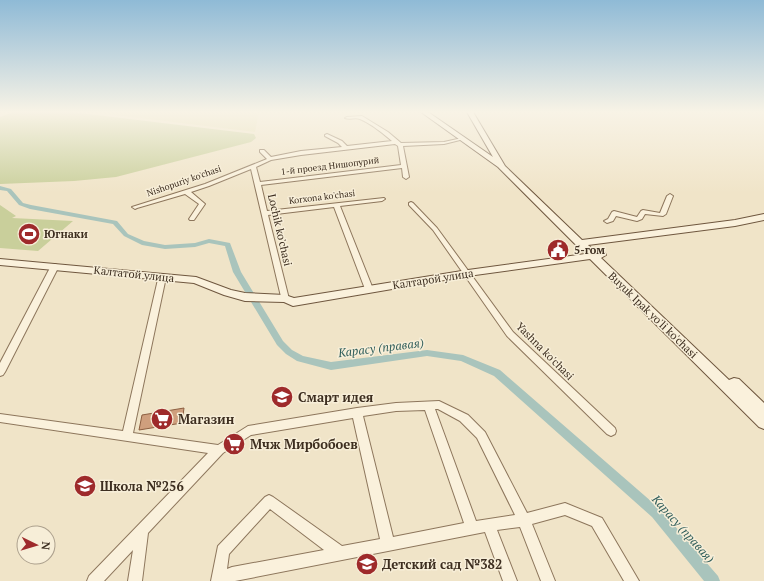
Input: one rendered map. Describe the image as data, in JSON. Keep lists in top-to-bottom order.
{
  "streets": {
    "main road": ["Калтатой улица", "Калтарой улица", "Buyuk Ipak yo'li ko'chasi"],
    "street": [
      "1-й проезд Нишопурий",
      "Nishopuriy ko'chasi",
      "Korxona ko'chasi",
      "Lochik ko'chasi",
      "Yashna ko'chasi"
    ]
  },
  "crossings": [
    ["1-й проезд Нишопурий", "Lochik ko'chasi"],
    ["Nishopuriy ko'chasi", "Lochik ko'chasi"],
    ["Korxona ko'chasi", "Lochik ko'chasi"],
    ["Lochik ko'chasi", "Калтарой улица"],
    ["Калтатой улица", "Калтарой улица"],
    ["Калтарой улица", "Buyuk Ipak yo'li ko'chasi"],
    ["Калтарой улица", "Yashna ko'chasi"]
  ],
  "water": ["Карасу (правая)"],
  "places": {
    "sports": ["Югнаки"],
    "public building": ["5-гом"],
    "school or university": ["Смарт идея", "Школа №256", "Детский сад №382"],
    "supermarket": ["Магазин", "Мчж Мирбобоев"]
  },
  "north": "right"
}
